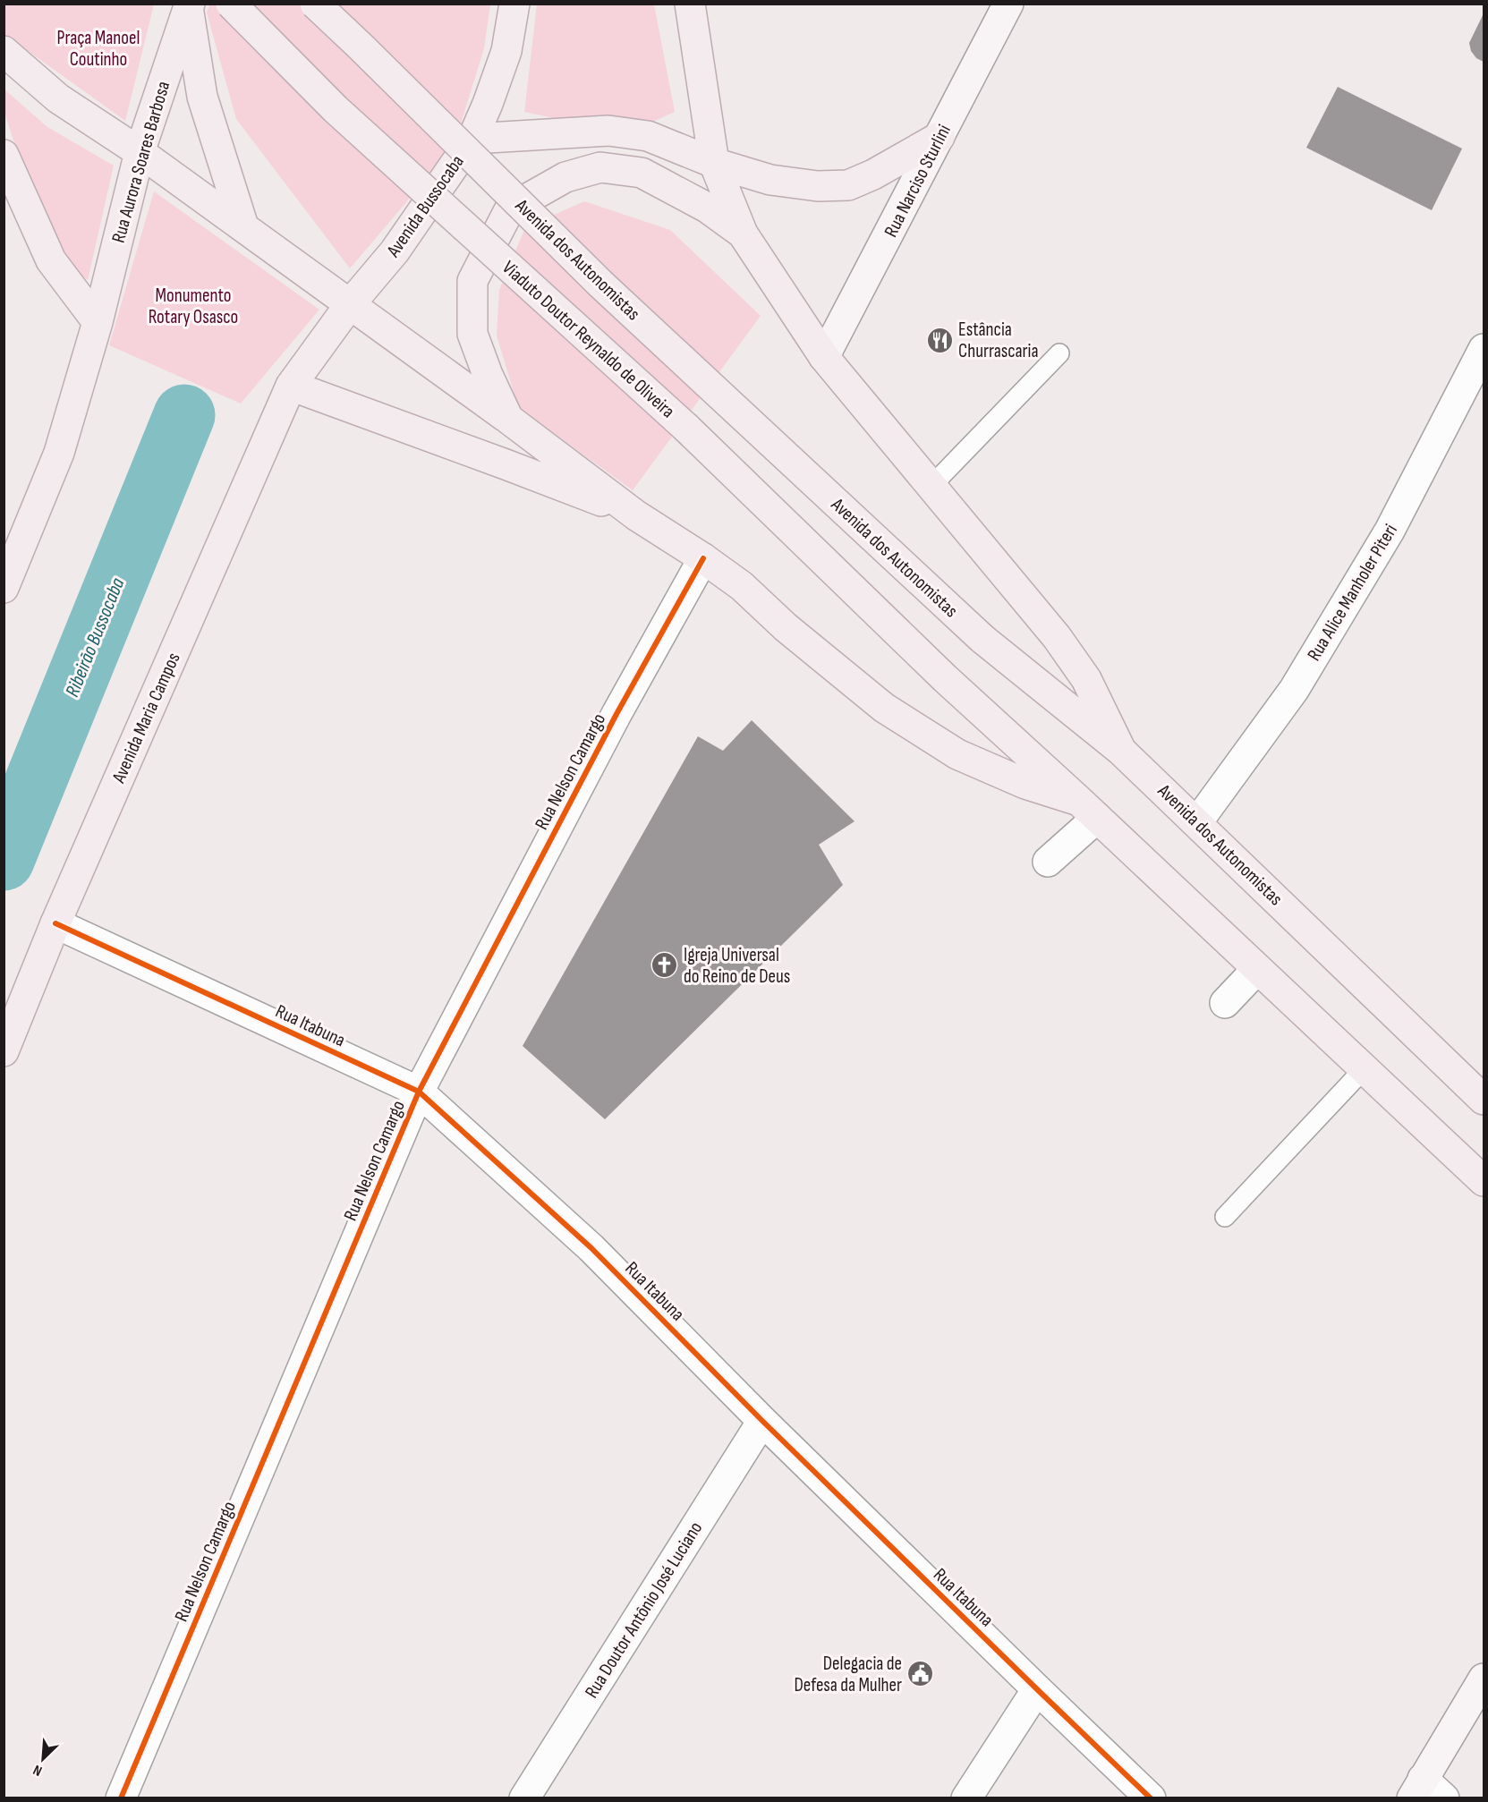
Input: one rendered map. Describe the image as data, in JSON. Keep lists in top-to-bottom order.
{
  "streets": {
    "main road": [
      "Rua Aurora Soares Barbosa",
      "Rua Narciso Sturlini",
      "Avenida Bussocaba",
      "Avenida dos Autonomistas",
      "Viaduto Doutor Reynaldo de Oliveira",
      "Avenida Maria Campos"
    ],
    "street": [
      "Rua Alice Manholer Piteri",
      "Rua Nelson Camargo",
      "Rua Itabuna",
      "Rua Doutor Antônio José Luciano"
    ]
  },
  "crossings": [
    ["Avenida Bussocaba", "Avenida Maria Campos"],
    ["Avenida dos Autonomistas", "Rua Alice Manholer Piteri"],
    ["Avenida Maria Campos", "Rua Itabuna"],
    ["Rua Nelson Camargo", "Rua Itabuna"],
    ["Rua Itabuna", "Rua Doutor Antônio José Luciano"]
  ],
  "water": ["Ribeirão Bussocaba"],
  "parks": ["Praça Manoel Coutinho", "Monumento Rotary Osasco"],
  "places": {
    "restaurant": ["Estância Churrascaria"],
    "church": ["Igreja Universal do Reino de Deus"],
    "public building": ["Delegacia de Defesa da Mulher"]
  },
  "north": "bottom left"
}
